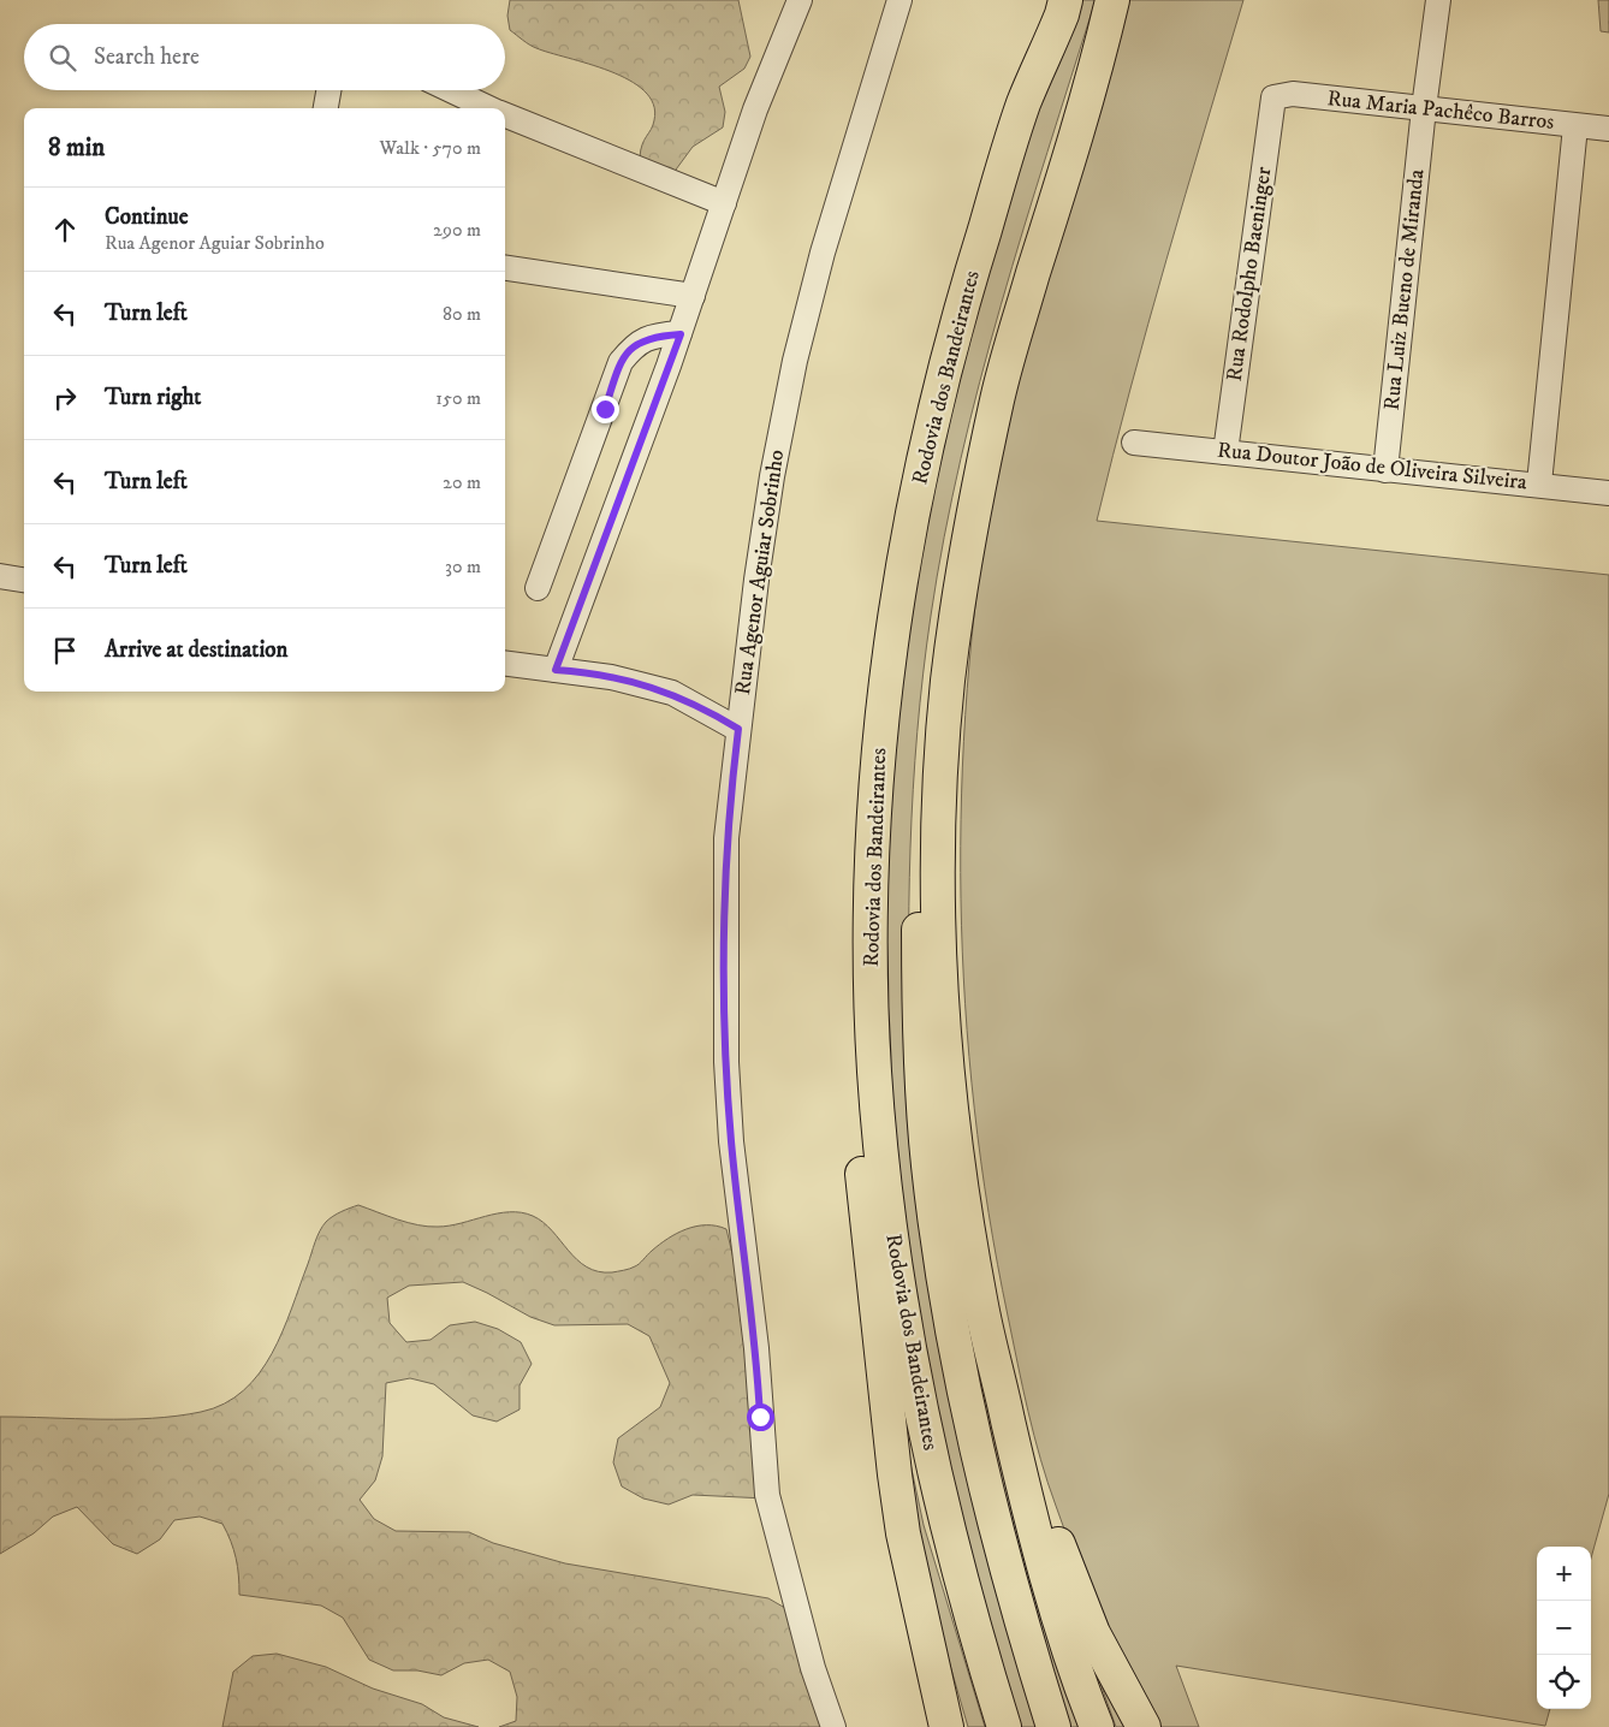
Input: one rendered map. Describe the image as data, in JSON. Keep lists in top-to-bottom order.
{
  "streets": {
    "highway": ["Rodovia dos Bandeirantes"],
    "street": [
      "Rua Maria Pachêco Barros",
      "Rua Rodolpho Baeninger",
      "Rua Luiz Bueno de Miranda",
      "Rua Doutor João de Oliveira Silveira",
      "Rua Agenor Aguiar Sobrinho"
    ]
  },
  "crossings": [
    ["Rua Maria Pachêco Barros", "Rua Rodolpho Baeninger"],
    ["Rua Maria Pachêco Barros", "Rua Luiz Bueno de Miranda"],
    ["Rua Rodolpho Baeninger", "Rua Doutor João de Oliveira Silveira"],
    ["Rua Luiz Bueno de Miranda", "Rua Doutor João de Oliveira Silveira"]
  ],
  "page": {
    "search": "Search here",
    "heading": ["8 min", "Walk · 570 m"],
    "list": [
      ["Continue", "Rua Agenor Aguiar Sobrinho", "290 m"],
      ["Turn left", "80 m"],
      ["Turn right", "150 m"],
      ["Turn left", "20 m"],
      ["Turn left", "30 m"],
      "Arrive at destination"
    ],
    "map_buttons": ["+", "−"]
  }
}
